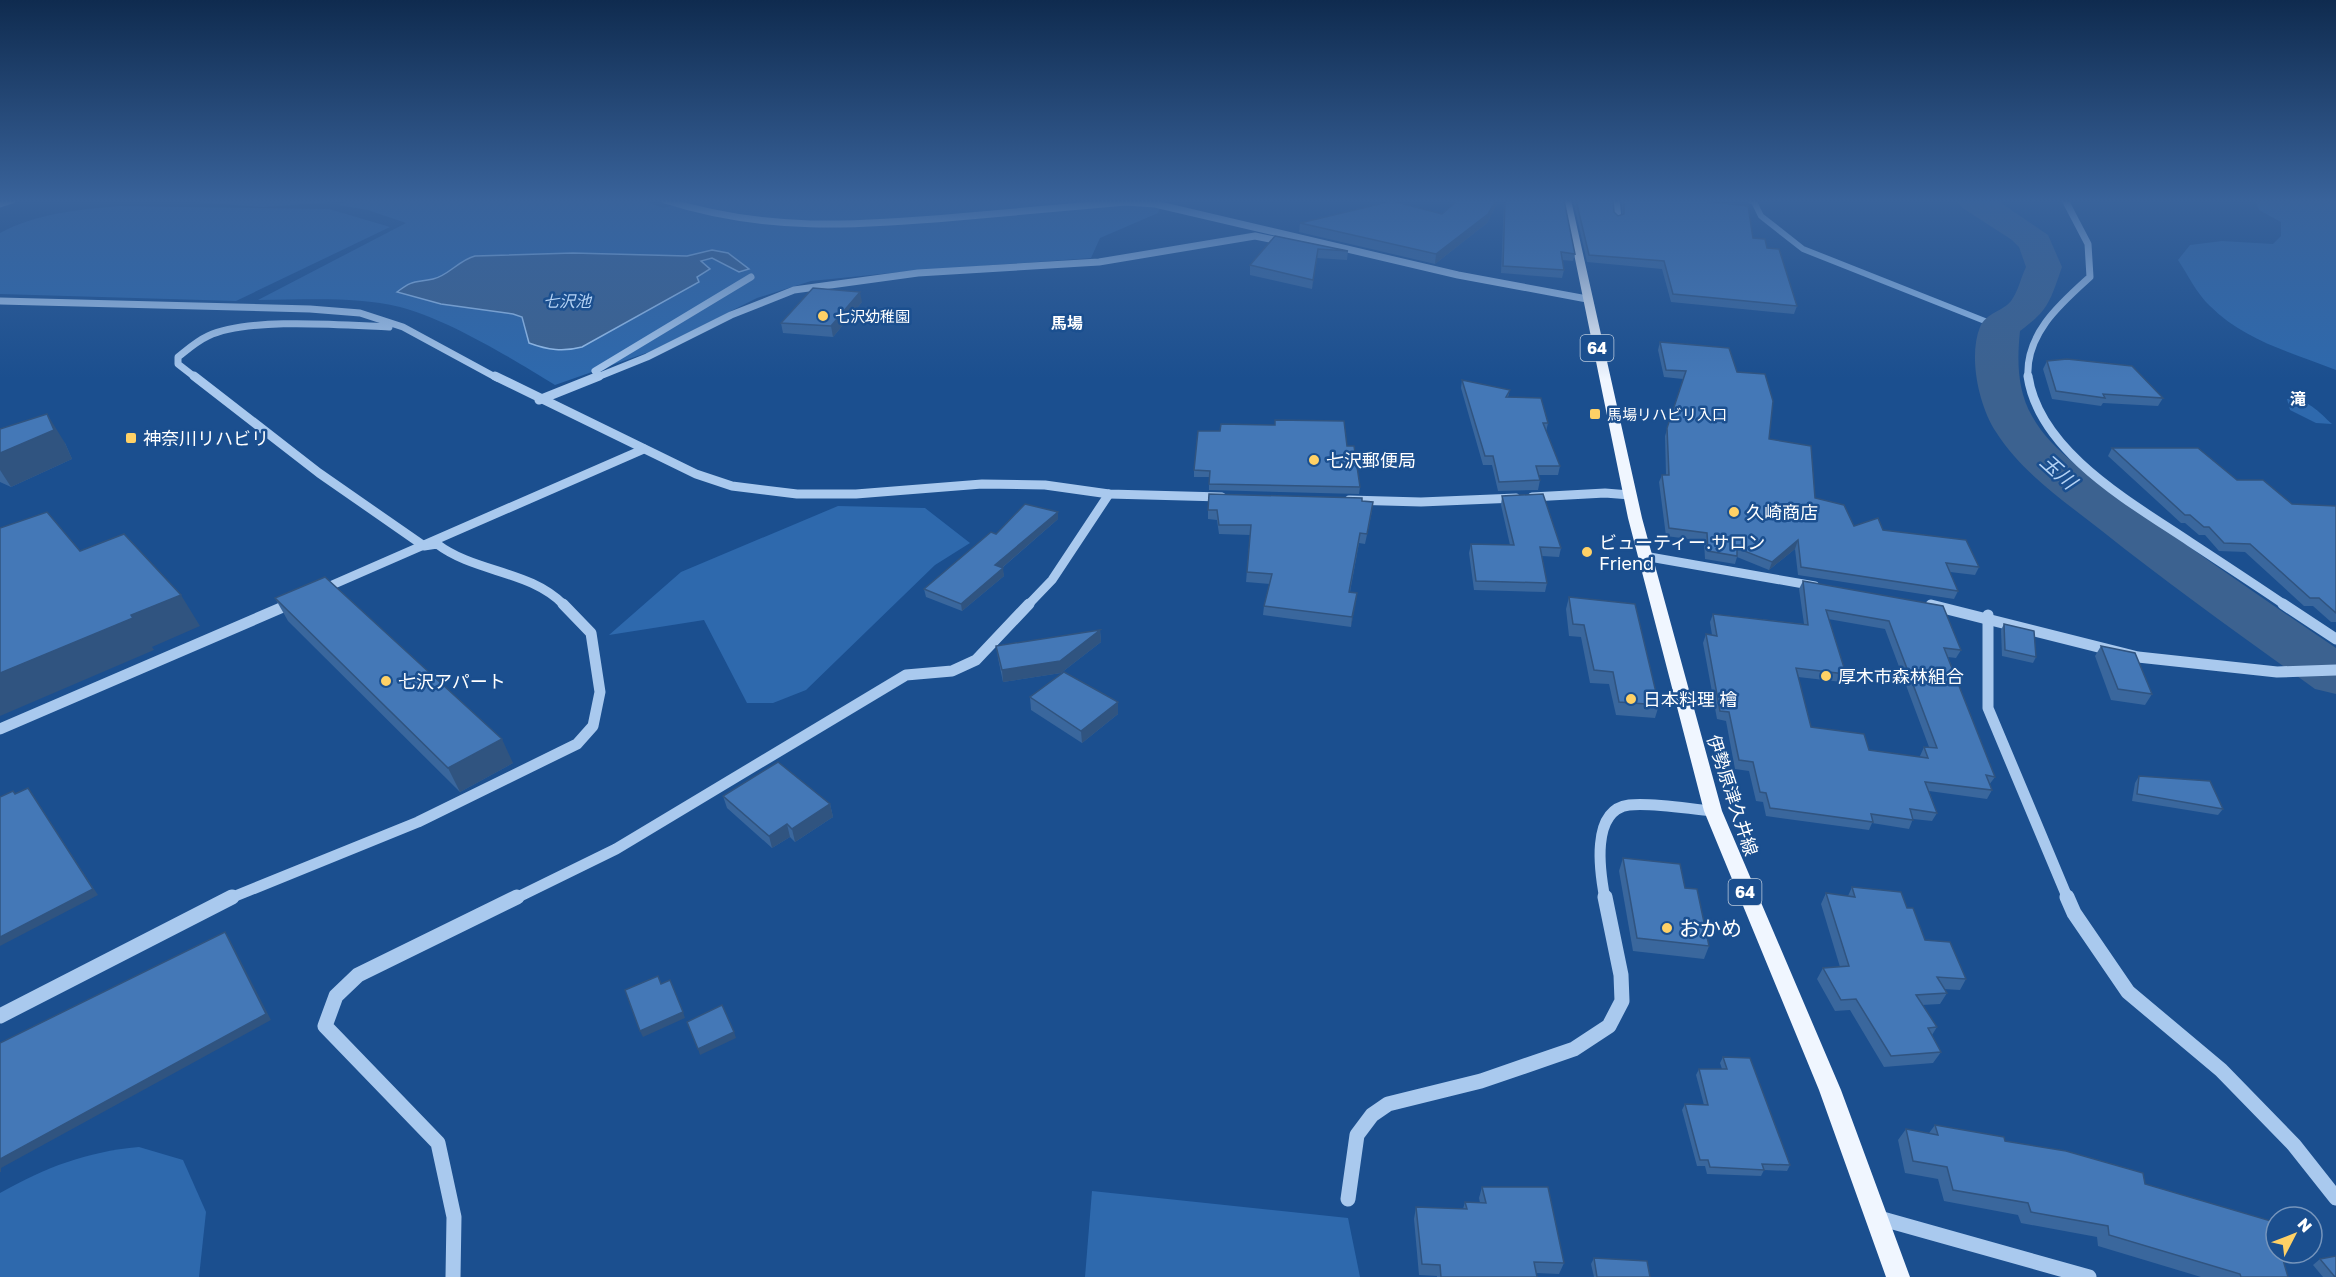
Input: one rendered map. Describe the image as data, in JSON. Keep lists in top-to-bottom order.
{
  "streets": {
    "main road": ["64", "伊勢原津久井線"]
  },
  "districts": ["馬場", "滝"],
  "water": ["七沢池", "玉川"],
  "places": {
    "other": [
      "七沢幼稚園",
      "七沢郵便局",
      "久崎商店",
      "ビューティー.サロン Friend",
      "厚木市森林組合",
      "七沢アパート",
      "日本料理 檜",
      "おかめ"
    ],
    "transit": ["馬場リハビリ入口", "神奈川リハビリ"]
  },
  "north": "top right"
}
